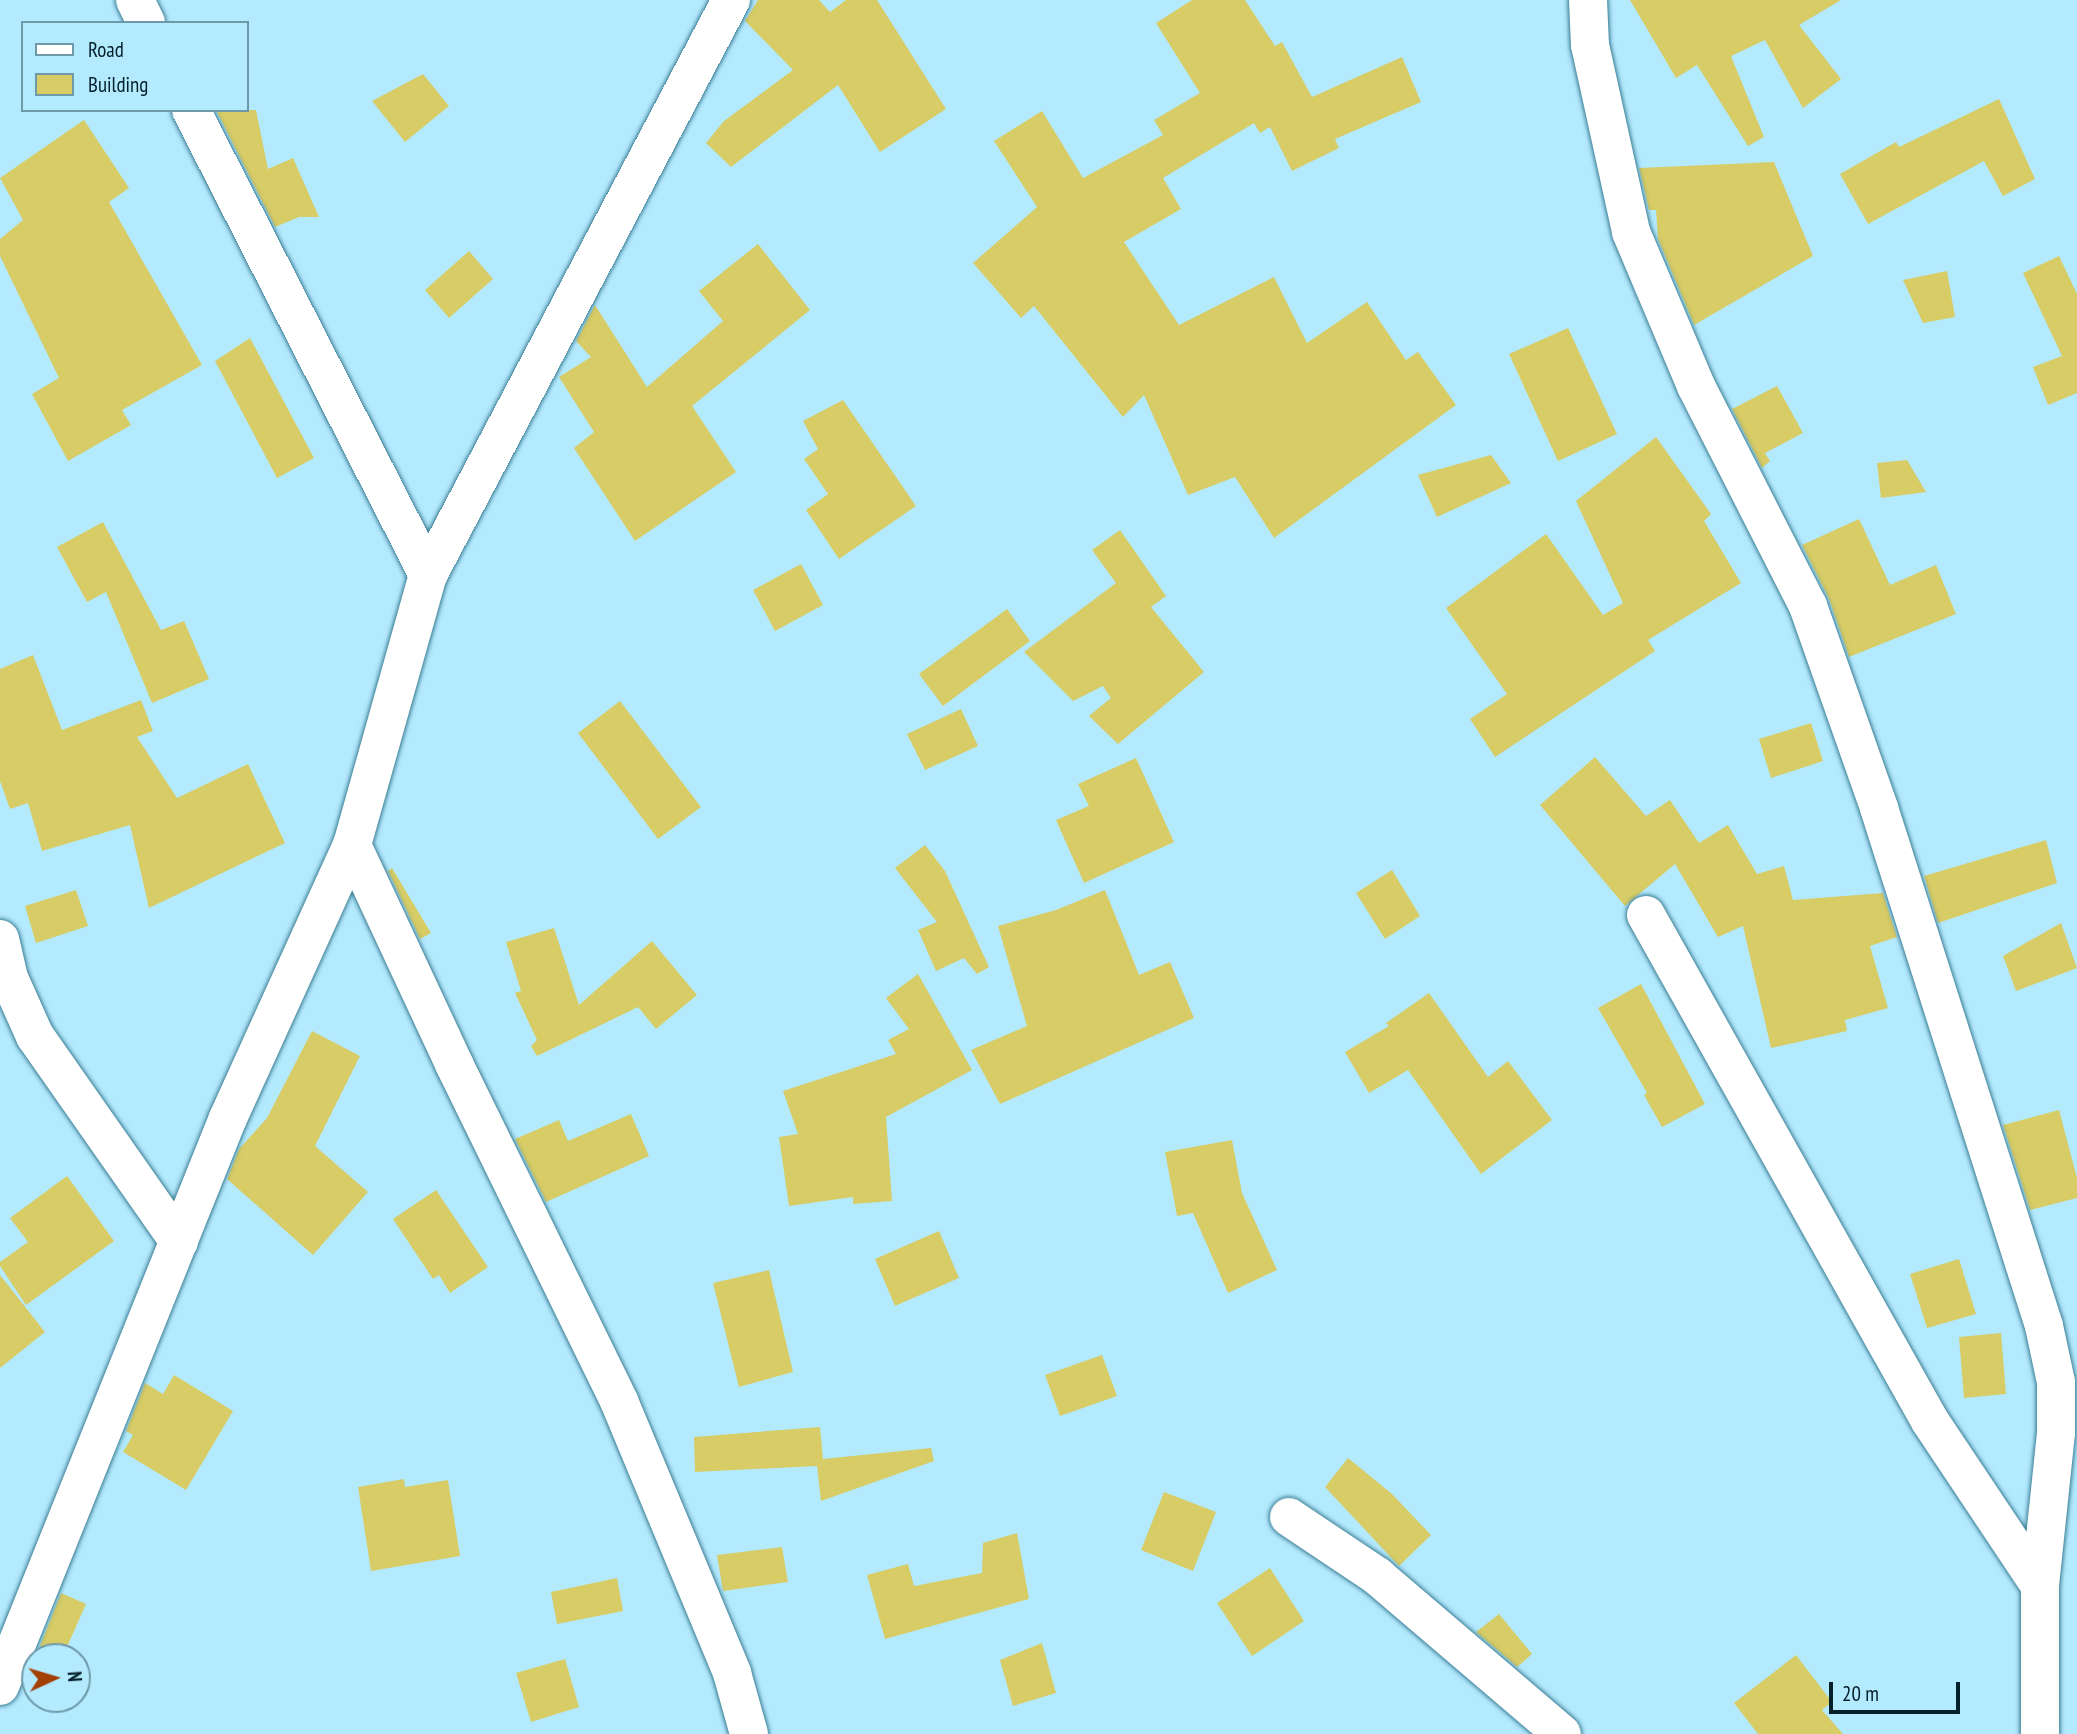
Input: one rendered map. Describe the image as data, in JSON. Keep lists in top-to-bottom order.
{
  "legend": ["Road", "Building"],
  "scale_bar": "20 m",
  "north": "right"
}
